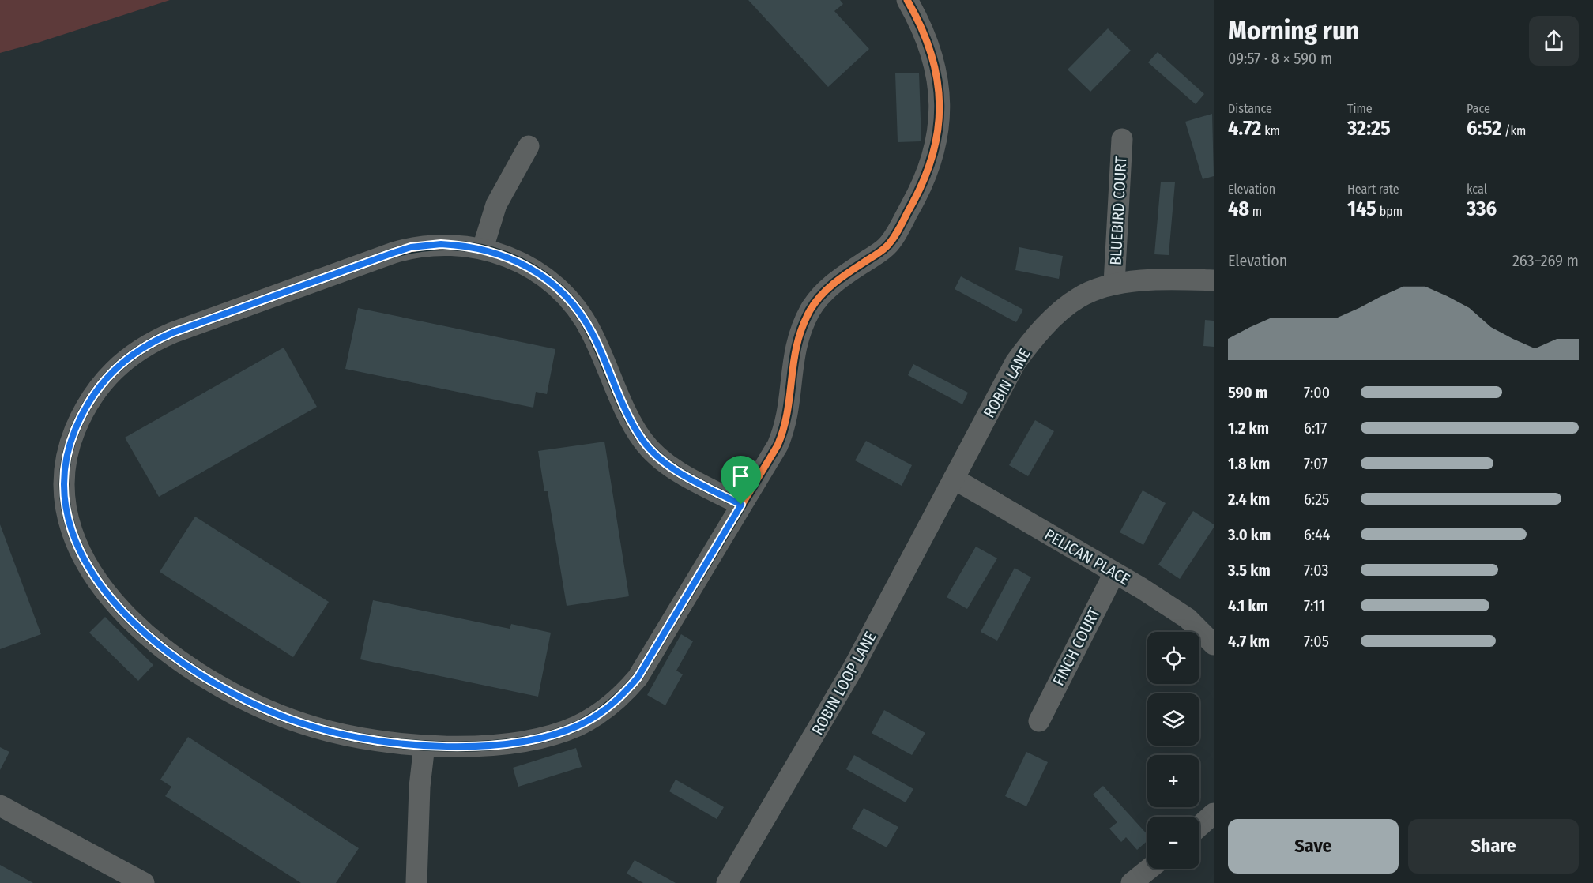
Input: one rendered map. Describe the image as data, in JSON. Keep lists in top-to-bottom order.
{
  "streets": {
    "street": [
      "BLUEBIRD COURT",
      "ROBIN LANE",
      "PELICAN PLACE",
      "FINCH COURT",
      "ROBIN LOOP LANE"
    ]
  },
  "crossings": [
    ["BLUEBIRD COURT", "ROBIN LANE"],
    ["ROBIN LANE", "PELICAN PLACE"],
    ["ROBIN LANE", "ROBIN LOOP LANE"],
    ["PELICAN PLACE", "FINCH COURT"],
    ["PELICAN PLACE", "ROBIN LOOP LANE"]
  ],
  "page": {
    "heading": ["Morning run", "09:57 · 8 × 590 m"],
    "stats": [
      ["Distance", "4.72 km"],
      ["Time", "32:25"],
      ["Pace", "6:52 /km"],
      ["Elevation", "48 m"],
      ["Heart rate", "145 bpm"],
      ["kcal", "336"]
    ],
    "chart": ["Elevation", "263–269 m"],
    "list": [
      {
        "name": "590 m",
        "note": "7:00"
      },
      {
        "name": "1.2 km",
        "note": "6:17"
      },
      {
        "name": "1.8 km",
        "note": "7:07"
      },
      {
        "name": "2.4 km",
        "note": "6:25"
      },
      {
        "name": "3.0 km",
        "note": "6:44"
      },
      {
        "name": "3.5 km",
        "note": "7:03"
      },
      {
        "name": "4.1 km",
        "note": "7:11"
      },
      {
        "name": "4.7 km",
        "note": "7:05"
      }
    ],
    "map_buttons": ["+", "−"],
    "buttons": ["Save", "Share"]
  }
}
